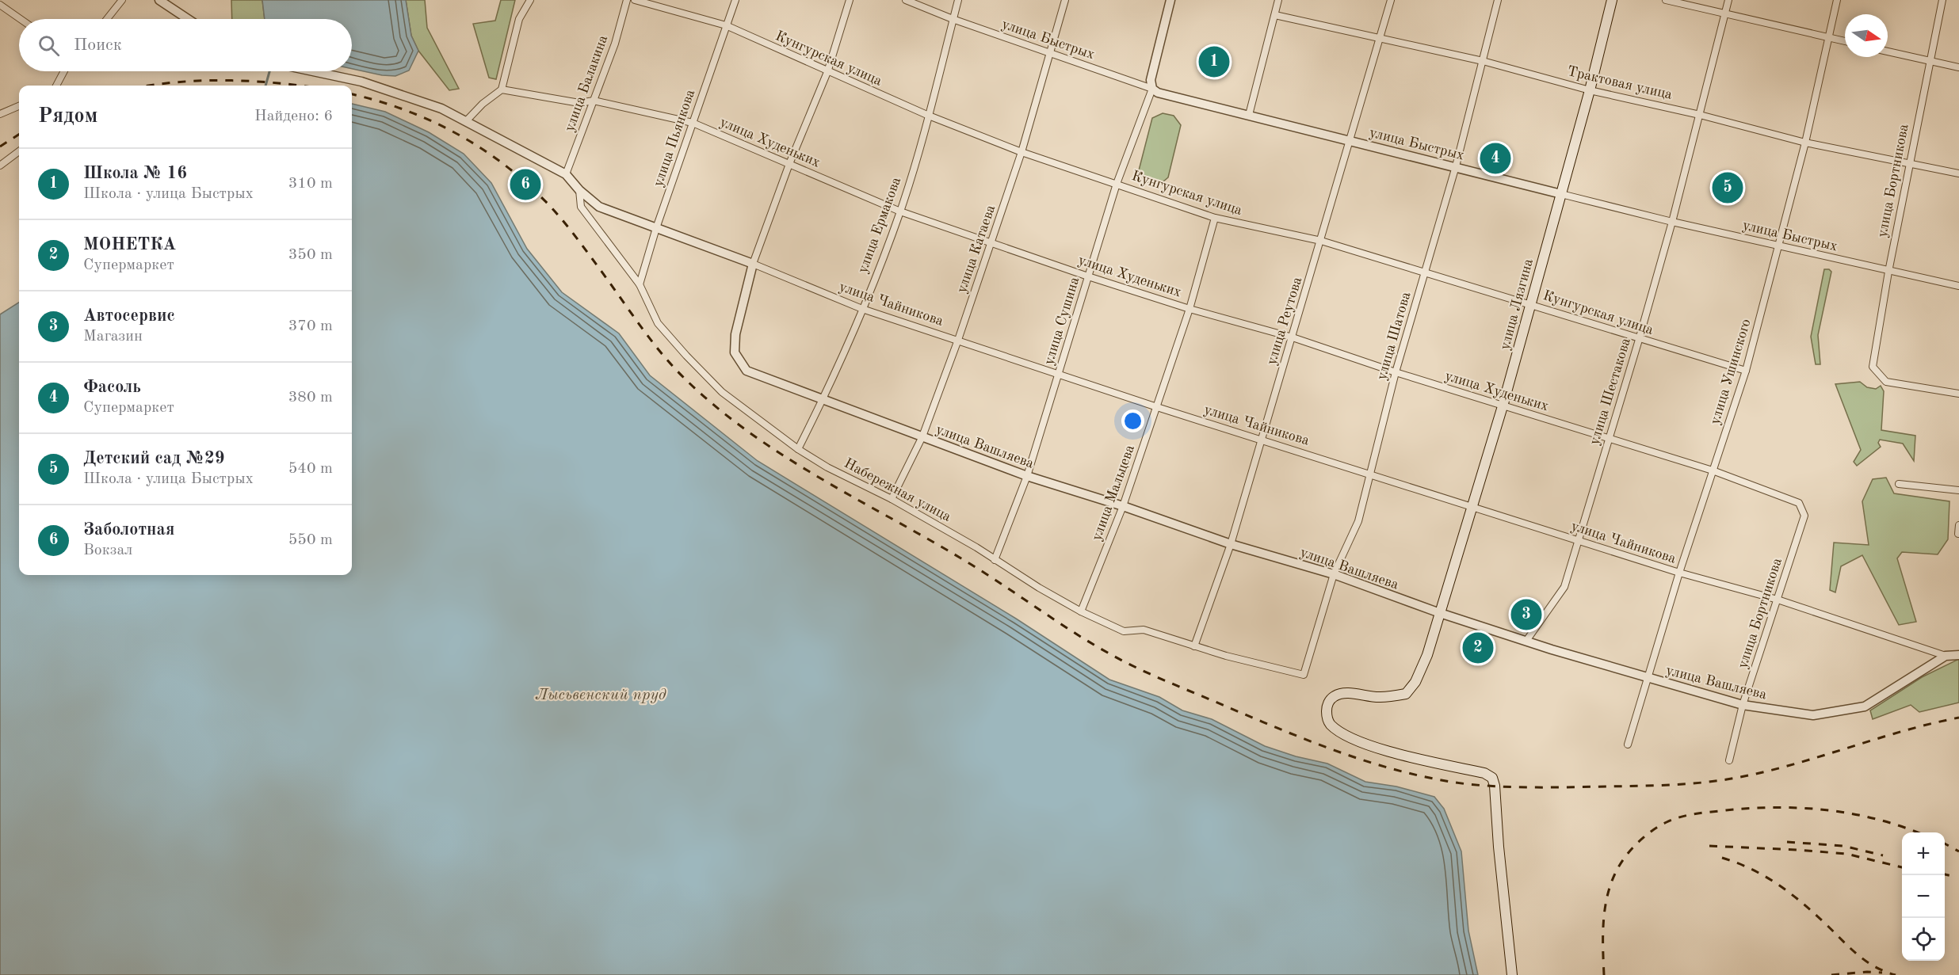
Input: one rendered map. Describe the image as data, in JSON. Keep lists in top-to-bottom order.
{
  "streets": {
    "main road": ["улица Лязгина"],
    "street": [
      "улица Быстрых",
      "Кунгурская улица",
      "Трактовая улица",
      "улица Балакина",
      "улица Пьянкова",
      "улица Худеньких",
      "улица Бортникова",
      "улица Ермакова",
      "улица Катаева",
      "улица Чайникова",
      "улица Сушина",
      "улица Реутова",
      "улица Шатова",
      "улица Ушинского",
      "улица Шестакова",
      "улица Вашляева",
      "Набережная улица",
      "улица Мальцева"
    ]
  },
  "crossings": [
    ["улица Быстрых", "улица Бортникова"],
    ["улица Быстрых", "улица Ермакова"],
    ["улица Быстрых", "улица Катаева"],
    ["улица Быстрых", "улица Лязгина"],
    ["улица Быстрых", "улица Сушина"],
    ["улица Быстрых", "улица Реутова"],
    ["улица Быстрых", "улица Шатова"],
    ["улица Быстрых", "улица Ушинского"],
    ["улица Быстрых", "улица Шестакова"],
    ["Кунгурская улица", "улица Пьянкова"],
    ["Кунгурская улица", "улица Ермакова"],
    ["Кунгурская улица", "улица Катаева"],
    ["Кунгурская улица", "улица Лязгина"],
    ["Кунгурская улица", "улица Сушина"],
    ["Кунгурская улица", "улица Реутова"],
    ["Кунгурская улица", "улица Шатова"],
    ["Кунгурская улица", "улица Ушинского"],
    ["Кунгурская улица", "улица Шестакова"],
    ["Кунгурская улица", "улица Мальцева"],
    ["Трактовая улица", "улица Бортникова"],
    ["Трактовая улица", "улица Лязгина"],
    ["Трактовая улица", "улица Реутова"],
    ["Трактовая улица", "улица Шатова"],
    ["Трактовая улица", "улица Ушинского"],
    ["Трактовая улица", "улица Шестакова"],
    ["улица Балакина", "улица Худеньких"],
    ["улица Балакина", "улица Чайникова"],
    ["улица Пьянкова", "улица Худеньких"],
    ["улица Пьянкова", "улица Чайникова"],
    ["улица Пьянкова", "Набережная улица"],
    ["улица Худеньких", "улица Бортникова"],
    ["улица Худеньких", "улица Ермакова"],
    ["улица Худеньких", "улица Катаева"],
    ["улица Худеньких", "улица Лязгина"],
    ["улица Худеньких", "улица Сушина"],
    ["улица Худеньких", "улица Реутова"],
    ["улица Худеньких", "улица Шатова"],
    ["улица Худеньких", "улица Ушинского"],
    ["улица Худеньких", "улица Шестакова"],
    ["улица Худеньких", "улица Мальцева"],
    ["улица Бортникова", "улица Чайникова"],
    ["улица Бортникова", "улица Вашляева"],
    ["улица Ермакова", "улица Чайникова"],
    ["улица Ермакова", "улица Вашляева"],
    ["улица Ермакова", "Набережная улица"],
    ["улица Катаева", "улица Чайникова"],
    ["улица Катаева", "улица Вашляева"],
    ["улица Катаева", "Набережная улица"],
    ["улица Чайникова", "улица Лязгина"],
    ["улица Чайникова", "улица Сушина"],
    ["улица Чайникова", "улица Реутова"],
    ["улица Чайникова", "улица Шатова"],
    ["улица Чайникова", "улица Ушинского"],
    ["улица Чайникова", "улица Шестакова"],
    ["улица Чайникова", "улица Вашляева"],
    ["улица Чайникова", "Набережная улица"],
    ["улица Чайникова", "улица Мальцева"],
    ["улица Лязгина", "улица Вашляева"],
    ["улица Сушина", "улица Вашляева"],
    ["улица Сушина", "Набережная улица"],
    ["улица Реутова", "улица Вашляева"],
    ["улица Реутова", "Набережная улица"],
    ["улица Шатова", "улица Вашляева"],
    ["улица Шатова", "Набережная улица"],
    ["улица Ушинского", "улица Вашляева"],
    ["улица Шестакова", "улица Вашляева"],
    ["улица Вашляева", "улица Мальцева"],
    ["Набережная улица", "улица Мальцева"]
  ],
  "water": ["Лысьвенский пруд"],
  "north": "right",
  "page": {
    "search": "Поиск",
    "pins": [
      "1",
      "4",
      "6",
      "5",
      "3",
      "2"
    ],
    "heading": ["Рядом", "Найдено: 6"],
    "list": [
      {
        "mark": "1",
        "name": "Школа № 16",
        "note": "Школа · улица Быстрых",
        "value": "310 m"
      },
      {
        "mark": "2",
        "name": "МОНЕТКА",
        "note": "Супермаркет",
        "value": "350 m"
      },
      {
        "mark": "3",
        "name": "Автосервис",
        "note": "Магазин",
        "value": "370 m"
      },
      {
        "mark": "4",
        "name": "Фасоль",
        "note": "Супермаркет",
        "value": "380 m"
      },
      {
        "mark": "5",
        "name": "Детский сад №29",
        "note": "Школа · улица Быстрых",
        "value": "540 m"
      },
      {
        "mark": "6",
        "name": "Заболотная",
        "note": "Вокзал",
        "value": "550 m"
      }
    ],
    "map_buttons": ["+", "−"]
  }
}
